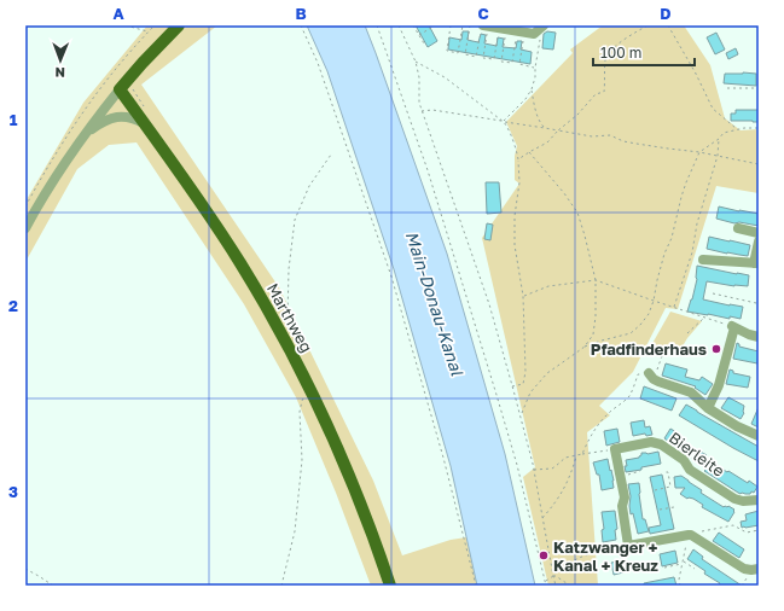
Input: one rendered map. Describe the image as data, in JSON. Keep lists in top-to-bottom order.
{
  "streets": {
    "main road": ["Marthweg"],
    "street": ["Bierleite"]
  },
  "water": ["Main-Donau-Kanal"],
  "places": ["Pfadfinderhaus", "Katzwanger + Kanal + Kreuz"],
  "scale_bar": "100 m",
  "north": "bottom",
  "grid": {
    "columns": [
      "A",
      "B",
      "C",
      "D"
    ],
    "rows": ["1", "2", "3"]
  }
}
